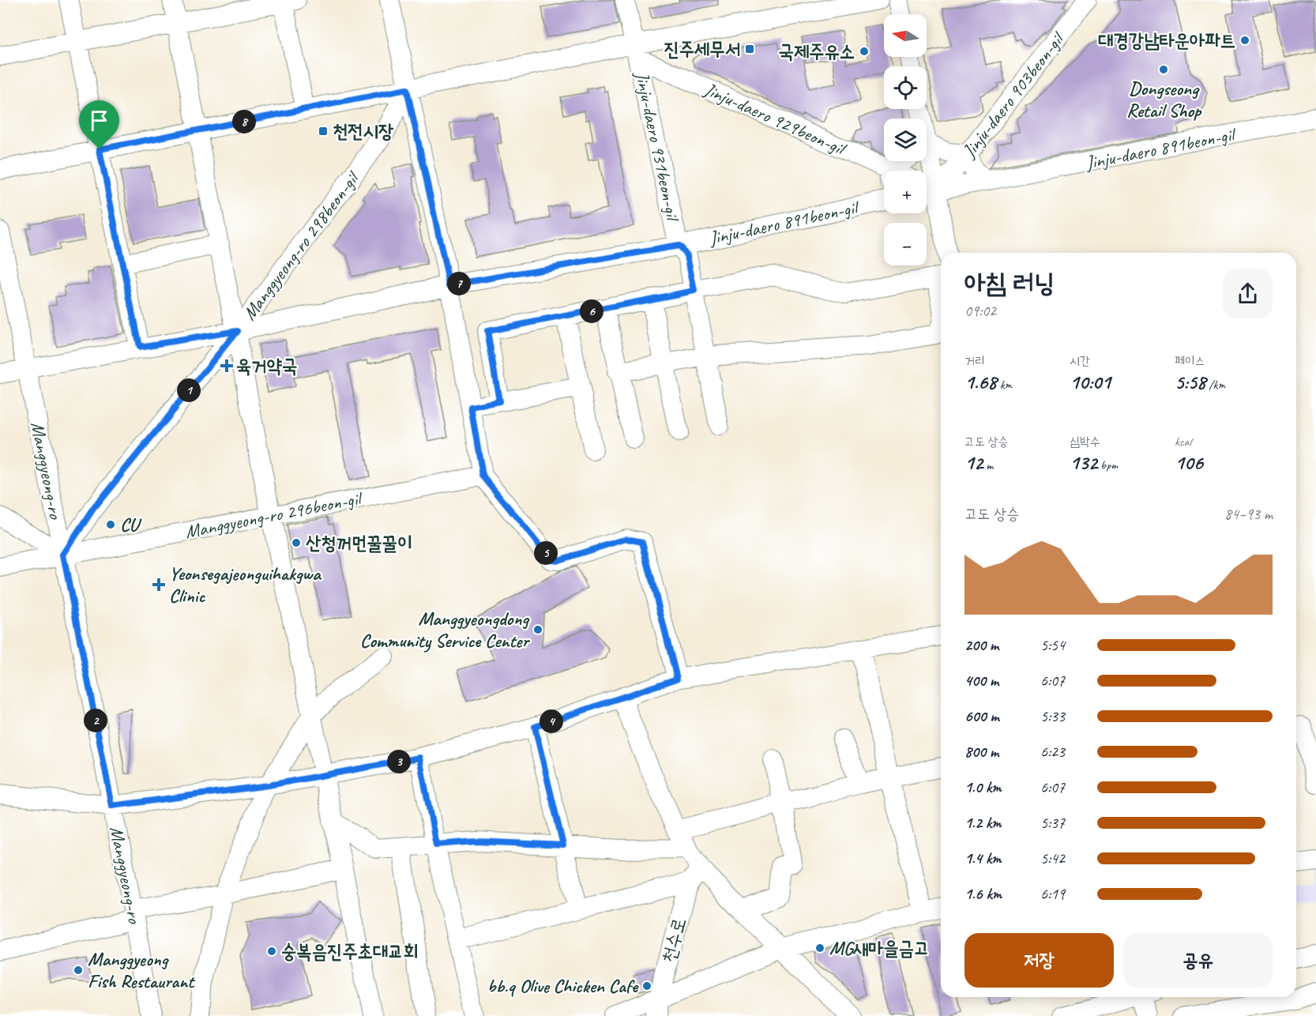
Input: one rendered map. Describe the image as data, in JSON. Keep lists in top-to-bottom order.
{
  "streets": {
    "street": [
      "Jinju-daero 903beon-gil",
      "Jinju-daero 929beon-gil",
      "Jinju-daero 931beon-gil",
      "Jinju-daero 891beon-gil",
      "Manggyeong-ro 298beon-gil",
      "Manggyeong-ro",
      "Manggyeong-ro 296beon-gil",
      "천수로"
    ]
  },
  "crossings": [
    ["Jinju-daero 903beon-gil", "Jinju-daero 891beon-gil"],
    ["Jinju-daero 929beon-gil", "Jinju-daero 931beon-gil"],
    ["Jinju-daero 931beon-gil", "Jinju-daero 891beon-gil"],
    ["Jinju-daero 891beon-gil", "Manggyeong-ro 298beon-gil"],
    ["Jinju-daero 891beon-gil", "Manggyeong-ro"],
    ["Manggyeong-ro 298beon-gil", "Manggyeong-ro"],
    ["Manggyeong-ro 298beon-gil", "Manggyeong-ro 296beon-gil"],
    ["Manggyeong-ro", "Manggyeong-ro 296beon-gil"]
  ],
  "places": {
    "other": [
      "대경강남타운아파트",
      "국제주유소",
      "Dongseong Retail Shop",
      "CU",
      "산청꺼먼꿀꿀이",
      "Manggyeongdong Community Service Center",
      "MG새마을금고",
      "숭복음진주초대교회",
      "Manggyeong Fish Restaurant",
      "bb.q Olive Chicken Cafe"
    ],
    "transit": ["진주세무서", "천전시장"],
    "health": ["육거약국", "Yeonsegajeonguihakgwa Clinic"]
  },
  "north": "left",
  "page": {
    "map_buttons": ["+", "−"],
    "pins": [
      "8",
      "7",
      "6",
      "1",
      "5",
      "2",
      "4",
      "3"
    ],
    "heading": ["아침 러닝", "09:02"],
    "stats": [
      ["거리", "1.68 km"],
      ["시간", "10:01"],
      ["페이스", "5:58 /km"],
      ["고도 상승", "12 m"],
      ["심박수", "132 bpm"],
      ["kcal", "106"]
    ],
    "chart": ["고도 상승", "84–93 m"],
    "list": [
      {
        "name": "200 m",
        "note": "5:54"
      },
      {
        "name": "400 m",
        "note": "6:07"
      },
      {
        "name": "600 m",
        "note": "5:33"
      },
      {
        "name": "800 m",
        "note": "6:23"
      },
      {
        "name": "1.0 km",
        "note": "6:07"
      },
      {
        "name": "1.2 km",
        "note": "5:37"
      },
      {
        "name": "1.4 km",
        "note": "5:42"
      },
      {
        "name": "1.6 km",
        "note": "6:19"
      }
    ],
    "buttons": ["저장", "공유"]
  }
}
